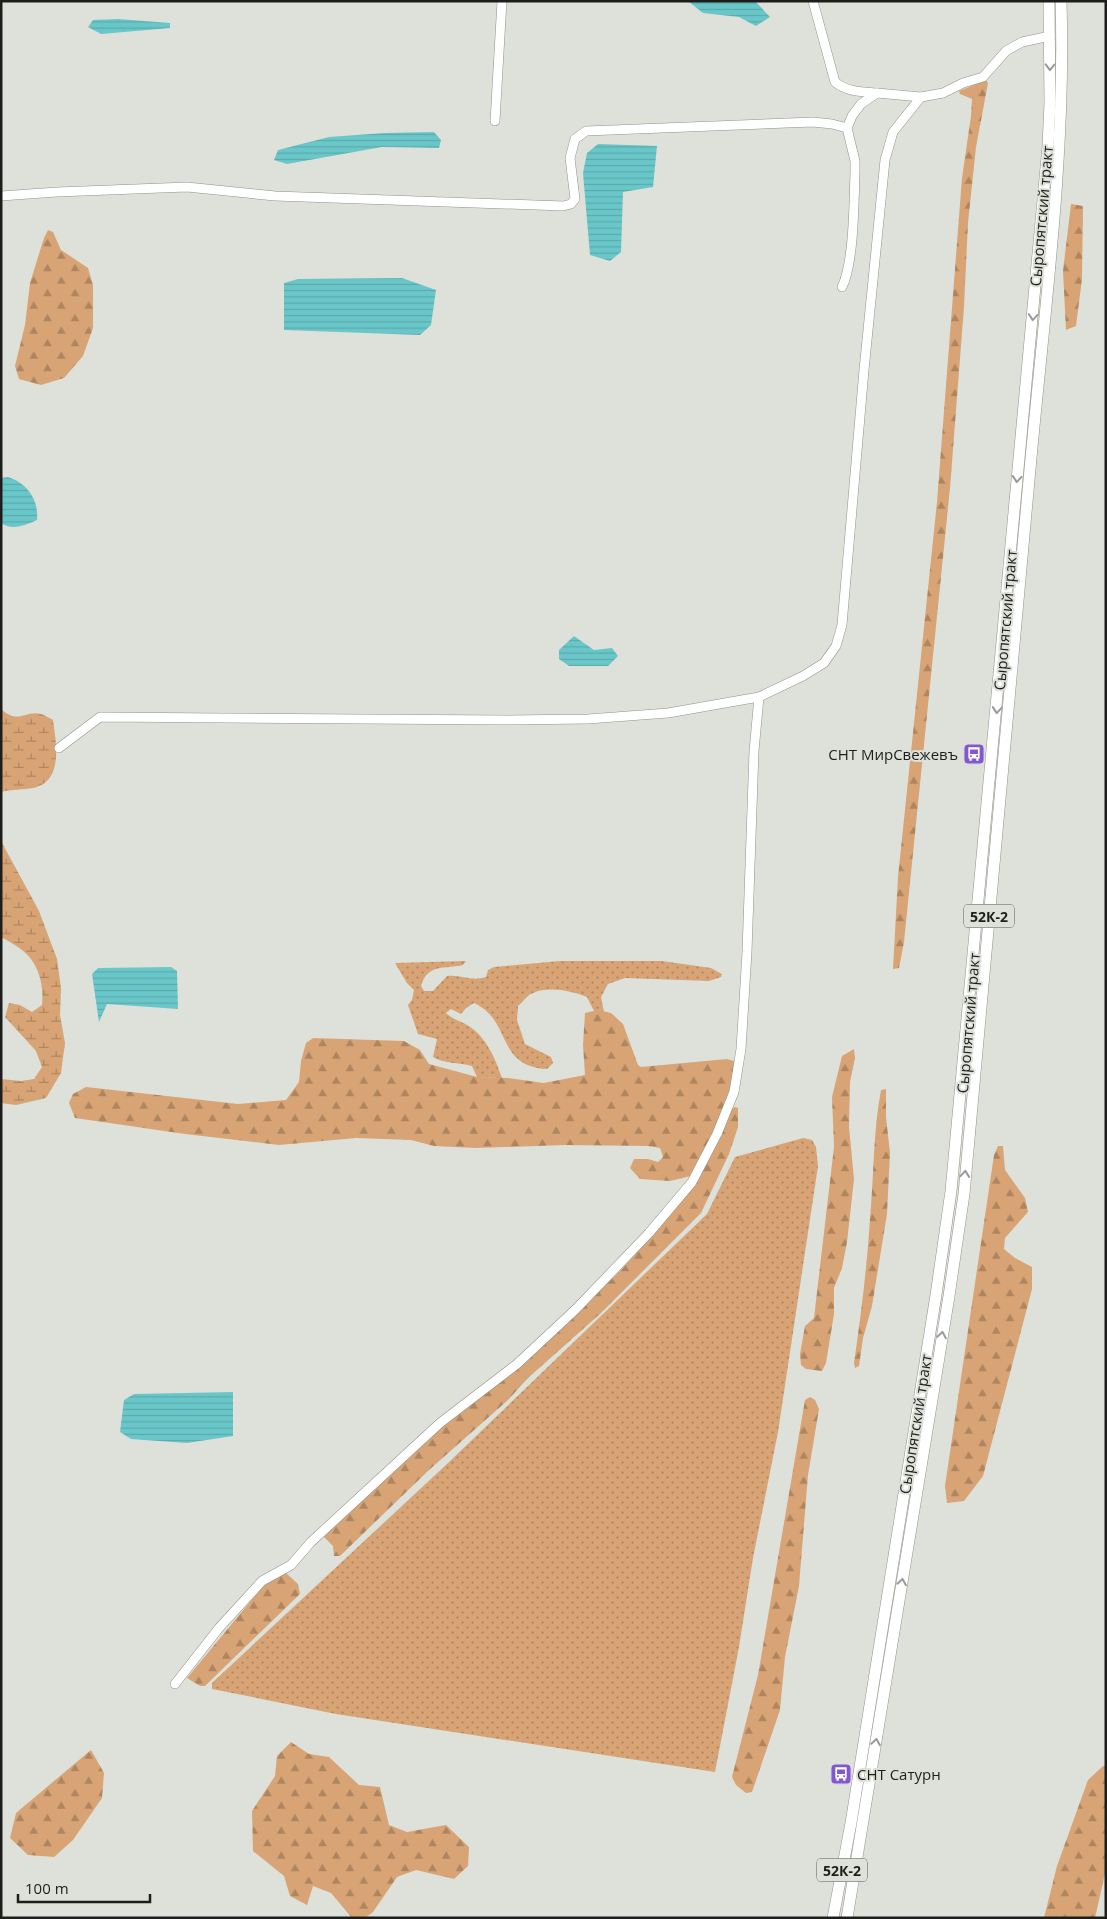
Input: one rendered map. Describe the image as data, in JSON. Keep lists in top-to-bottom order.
{
  "streets": {
    "main road": ["Сыропятский тракт", "52К-2"]
  },
  "places": {
    "bus stop": ["СНТ МирСвежевъ", "СНТ Сатурн"]
  },
  "scale_bar": "100 m"
}
